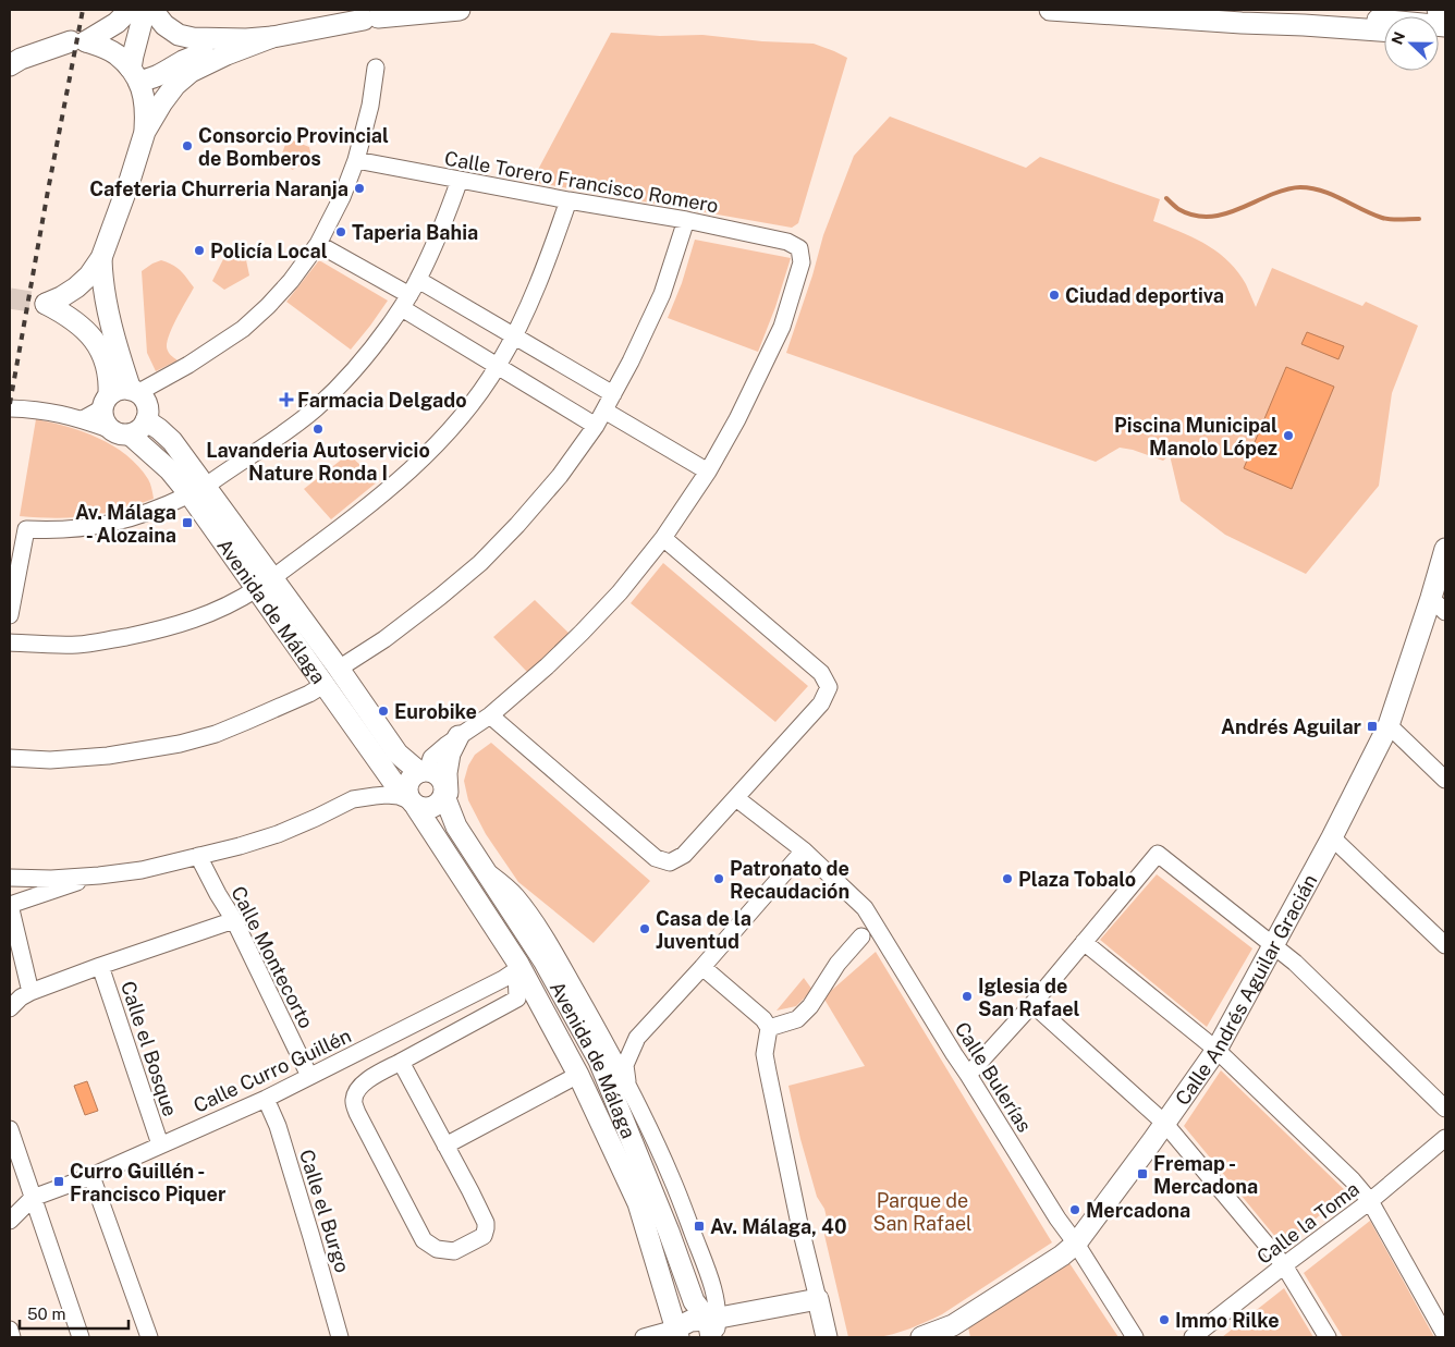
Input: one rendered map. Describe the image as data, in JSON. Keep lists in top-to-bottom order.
{
  "streets": {
    "main road": ["Avenida de Málaga", "Calle Andrés Aguilar Gracián"],
    "street": [
      "Calle Torero Francisco Romero",
      "Calle Montecorto",
      "Calle el Bosque",
      "Calle Curro Guillén",
      "Calle Bulerías",
      "Calle el Burgo",
      "Calle la Toma"
    ]
  },
  "crossings": [
    ["Avenida de Málaga", "Calle Curro Guillén"],
    ["Calle Montecorto", "Calle Curro Guillén"],
    ["Calle Andrés Aguilar Gracián", "Calle Bulerías"],
    ["Calle el Bosque", "Calle Curro Guillén"],
    ["Calle Curro Guillén", "Calle el Burgo"]
  ],
  "parks": ["Parque de San Rafael"],
  "places": {
    "other": [
      "Consorcio Provincial de Bomberos",
      "Cafeteria Churreria Naranja",
      "Taperia Bahia",
      "Policía Local",
      "Ciudad deportiva",
      "Lavanderia Autoservicio Nature Ronda I",
      "Piscina Municipal Manolo López",
      "Eurobike",
      "Patronato de Recaudación",
      "Plaza Tobalo",
      "Casa de la Juventud",
      "Iglesia de San Rafael",
      "Mercadona",
      "Immo Rilke"
    ],
    "health": ["Farmacia Delgado"],
    "transit": [
      "Av. Málaga - Alozaina",
      "Andrés Aguilar",
      "Fremap - Mercadona",
      "Curro Guillén - Francisco Piquer",
      "Av. Málaga, 40"
    ]
  },
  "scale_bar": "50 m",
  "north": "left"
}
